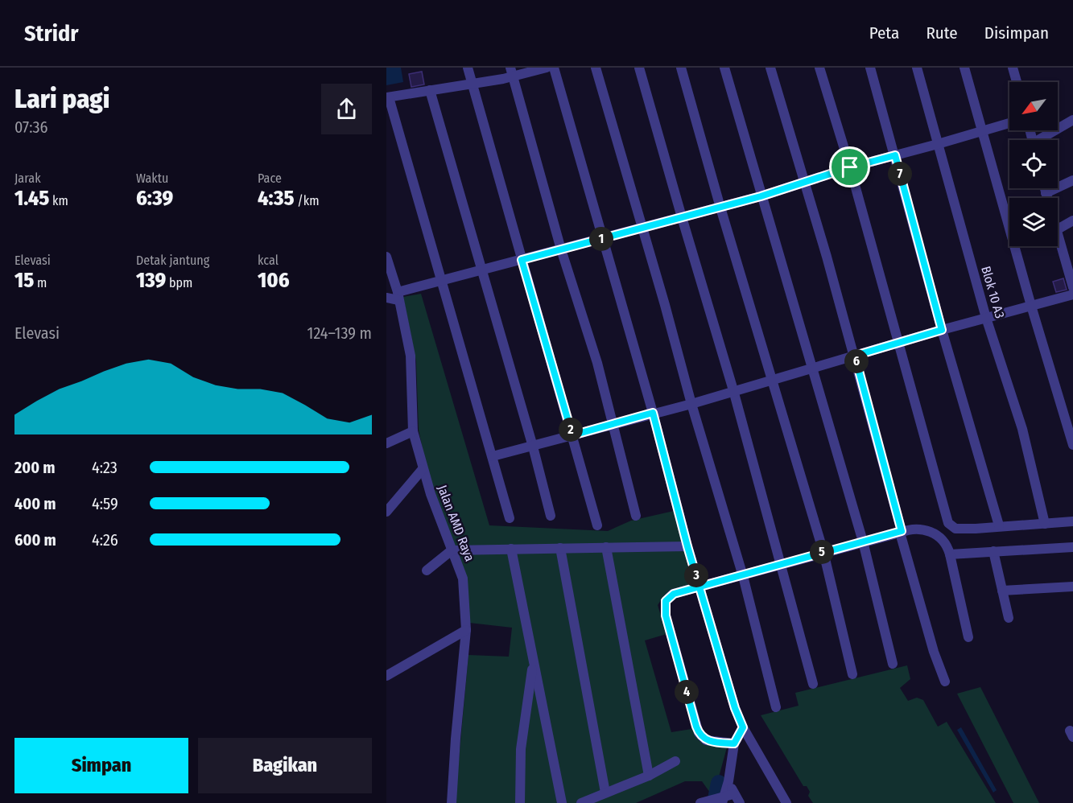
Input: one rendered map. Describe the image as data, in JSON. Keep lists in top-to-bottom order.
{
  "streets": {
    "street": ["Blok 10 A3", "Jalan AMD Raya"]
  },
  "north": "bottom left",
  "page": {
    "header": "Stridr",
    "nav": ["Peta", "Rute", "Disimpan"],
    "heading": ["Lari pagi", "07:36"],
    "stats": [
      ["Jarak", "1.45 km"],
      ["Waktu", "6:39"],
      ["Pace", "4:35 /km"],
      ["Elevasi", "15 m"],
      ["Detak jantung", "139 bpm"],
      ["kcal", "106"]
    ],
    "pins": [
      "7",
      "1",
      "6",
      "2",
      "5",
      "3",
      "4"
    ],
    "chart": ["Elevasi", "124–139 m"],
    "list": [
      {
        "name": "200 m",
        "note": "4:23"
      },
      {
        "name": "400 m",
        "note": "4:59"
      },
      {
        "name": "600 m",
        "note": "4:26"
      }
    ],
    "buttons": ["Simpan", "Bagikan"]
  }
}
